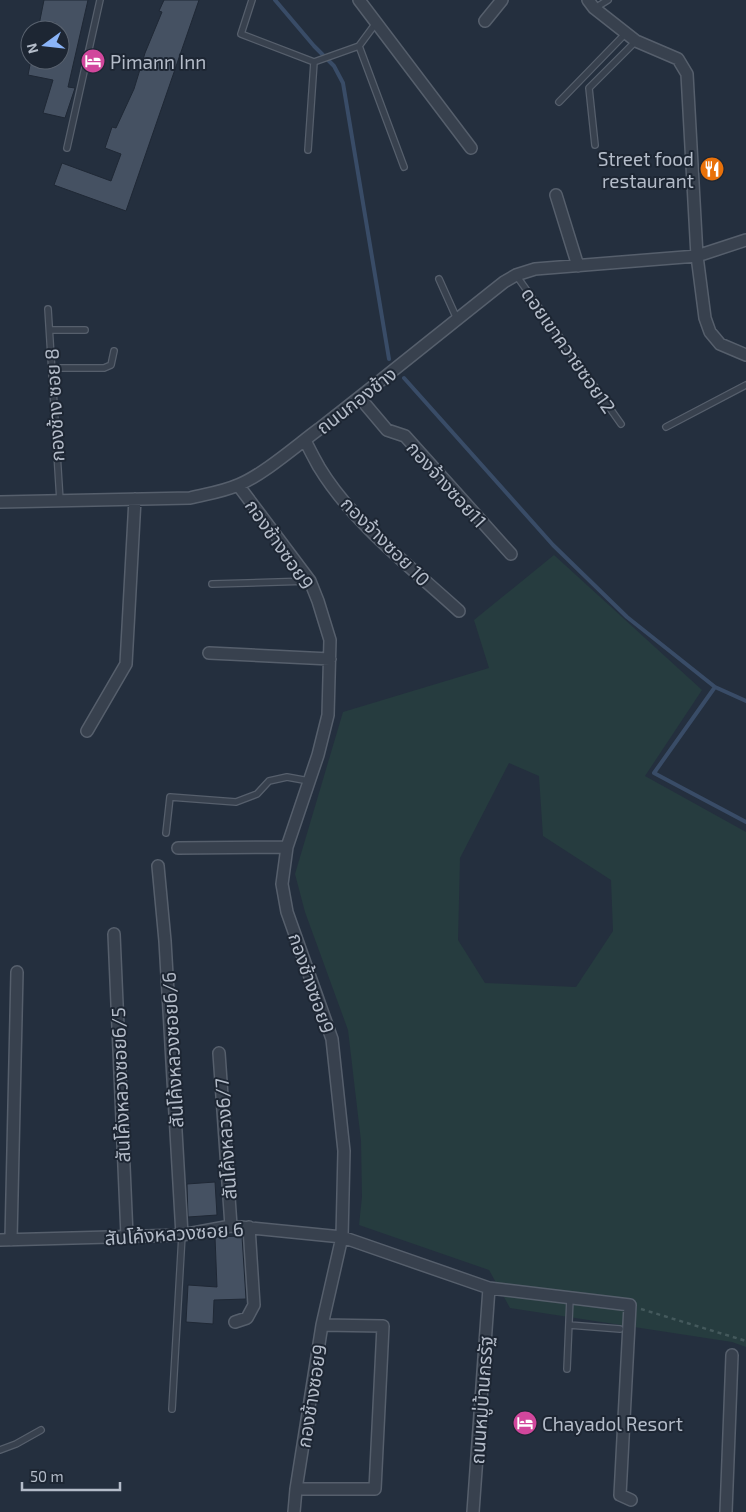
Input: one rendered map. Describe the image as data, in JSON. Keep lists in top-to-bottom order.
{
  "streets": {
    "street": [
      "ถนนกองช้าง",
      "กองจ้างซอย11",
      "กองจ้างซอย 10",
      "กองช้างซอย9",
      "สันโค้งหลวงซอย6/6",
      "สันโค้งหลวงซอย6/5",
      "สันโค้งหลวง6/7",
      "สันโค้งหลวงซอย 6",
      "ถนนหมู่บ้านกรรัฐ"
    ],
    "lane": ["ดอยเขาควายซอย12", "กองช้าง ซอย 8"]
  },
  "crossings": [
    ["ดอยเขาควายซอย12", "ถนนกองช้าง"],
    ["ถนนกองช้าง", "กองช้าง ซอย 8"],
    ["ถนนกองช้าง", "กองจ้างซอย11"],
    ["ถนนกองช้าง", "กองจ้างซอย 10"],
    ["ถนนกองช้าง", "กองช้างซอย9"],
    ["กองช้างซอย9", "สันโค้งหลวงซอย 6"],
    ["สันโค้งหลวงซอย6/6", "สันโค้งหลวงซอย 6"],
    ["สันโค้งหลวงซอย6/5", "สันโค้งหลวงซอย 6"],
    ["สันโค้งหลวง6/7", "สันโค้งหลวงซอย 6"],
    ["สันโค้งหลวงซอย 6", "ถนนหมู่บ้านกรรัฐ"]
  ],
  "places": {
    "hotel": ["Pimann Inn", "Chayadol Resort"],
    "restaurant": ["Street food restaurant"]
  },
  "scale_bar": "50 m",
  "north": "left"
}
